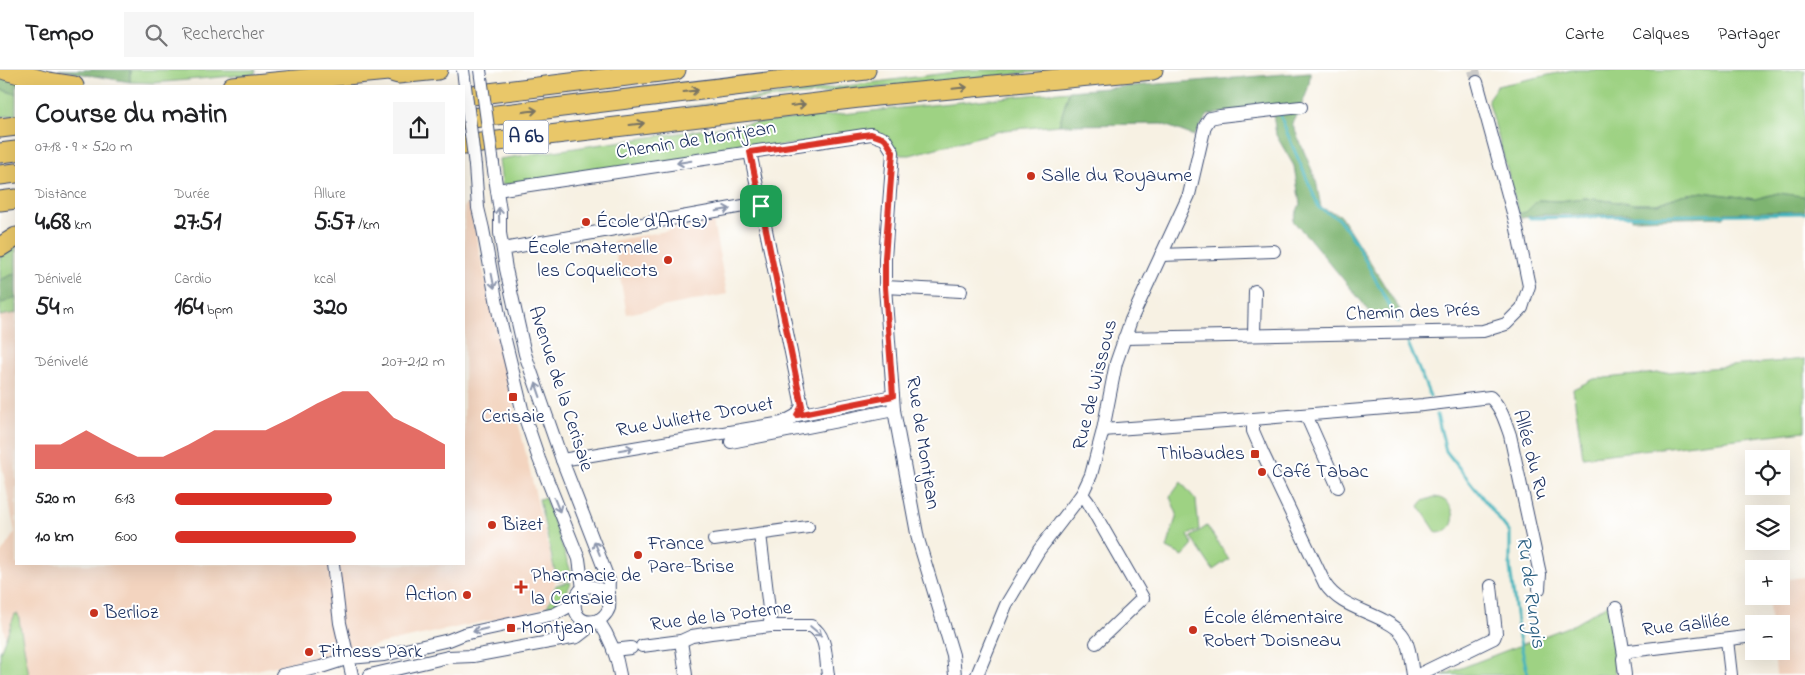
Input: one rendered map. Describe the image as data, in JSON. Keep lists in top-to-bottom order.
{
  "streets": {
    "highway": ["A 6b"],
    "street": [
      "Chemin de Montjean",
      "Chemin des Prés",
      "Rue de Wissous",
      "Avenue de la Cerisaie",
      "Rue Juliette Drouet",
      "Rue de Montjean",
      "Allée du Ru",
      "Rue de la Poterne",
      "Rue Galilée"
    ]
  },
  "crossings": [
    ["Chemin de Montjean", "Avenue de la Cerisaie"],
    ["Chemin de Montjean", "Rue de Montjean"],
    ["Chemin des Prés", "Rue de Wissous"],
    ["Rue de Wissous", "Allée du Ru"],
    ["Avenue de la Cerisaie", "Rue Juliette Drouet"],
    ["Rue Juliette Drouet", "Rue de Montjean"]
  ],
  "water": ["Ru de Rungis"],
  "places": {
    "other": [
      "Salle du Royaume",
      "École d'Art(s)",
      "École maternelle les Coquelicots",
      "Café Tabac",
      "Bizet",
      "France Pare-Brise",
      "Action",
      "Berlioz",
      "École élémentaire Robert Doisneau",
      "Fitness Park"
    ],
    "transit": ["Cerisaie", "Thibaudes", "Montjean"],
    "health": ["Pharmacie de la Cerisaie"]
  },
  "page": {
    "header": "Tempo",
    "search": "Rechercher",
    "nav": ["Carte", "Calques", "Partager"],
    "heading": ["Course du matin", "07:18 · 9 × 520 m"],
    "stats": [
      ["Distance", "4.68 km"],
      ["Durée", "27:51"],
      ["Allure", "5:57 /km"],
      ["Dénivelé", "54 m"],
      ["Cardio", "164 bpm"],
      ["kcal", "320"]
    ],
    "chart": ["Dénivelé", "207–212 m"],
    "map_buttons": ["+", "−"],
    "list": [
      {
        "name": "520 m",
        "note": "6:13"
      },
      {
        "name": "1.0 km",
        "note": "6:00"
      }
    ]
  }
}
